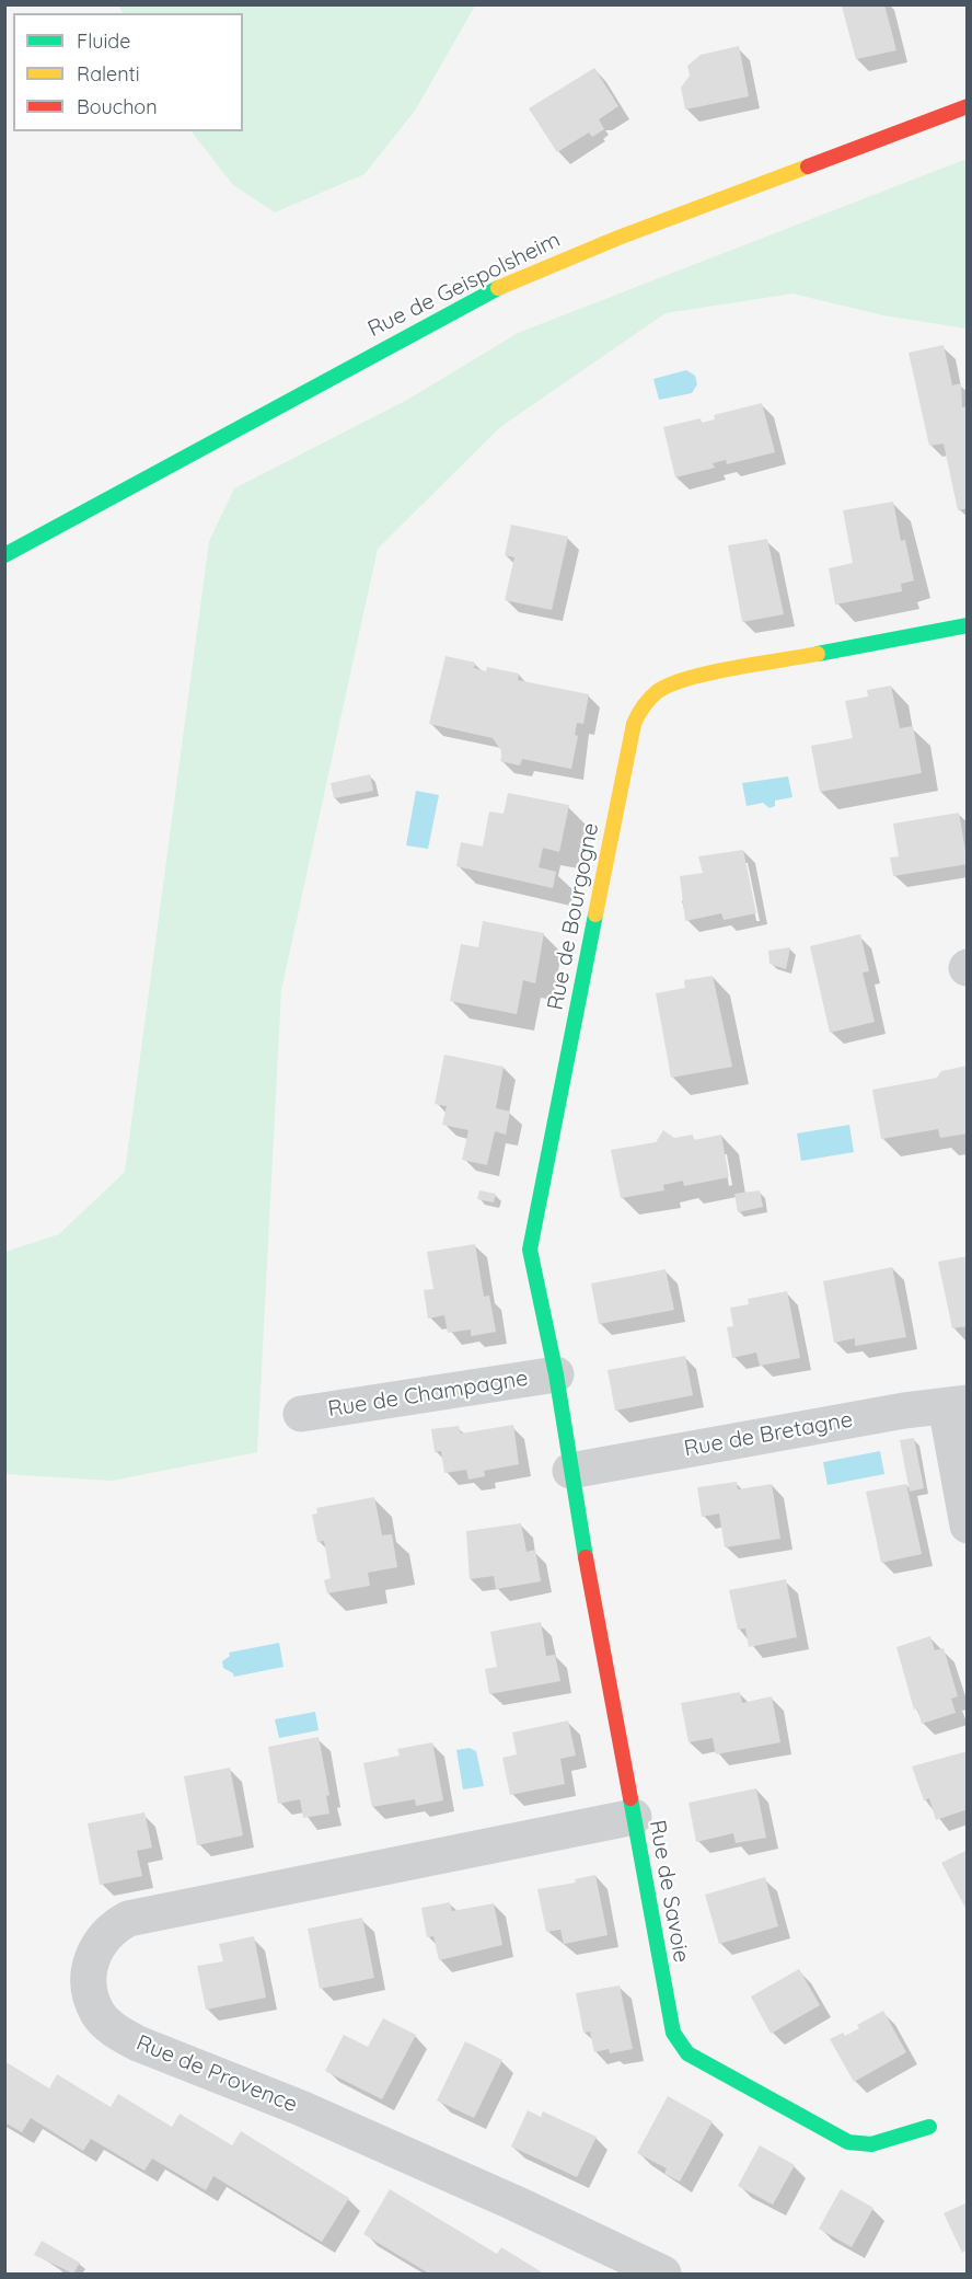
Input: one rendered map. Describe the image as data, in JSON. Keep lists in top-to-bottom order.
{
  "streets": {
    "street": [
      "Rue de Geispolsheim",
      "Rue de Bourgogne",
      "Rue de Champagne",
      "Rue de Bretagne",
      "Rue de Savoie",
      "Rue de Provence"
    ]
  },
  "crossings": [
    ["Rue de Bourgogne", "Rue de Champagne"],
    ["Rue de Bourgogne", "Rue de Bretagne"],
    ["Rue de Bourgogne", "Rue de Savoie"],
    ["Rue de Bretagne", "Rue de Savoie"],
    ["Rue de Savoie", "Rue de Provence"]
  ],
  "legend": ["Fluide", "Ralenti", "Bouchon"]
}
